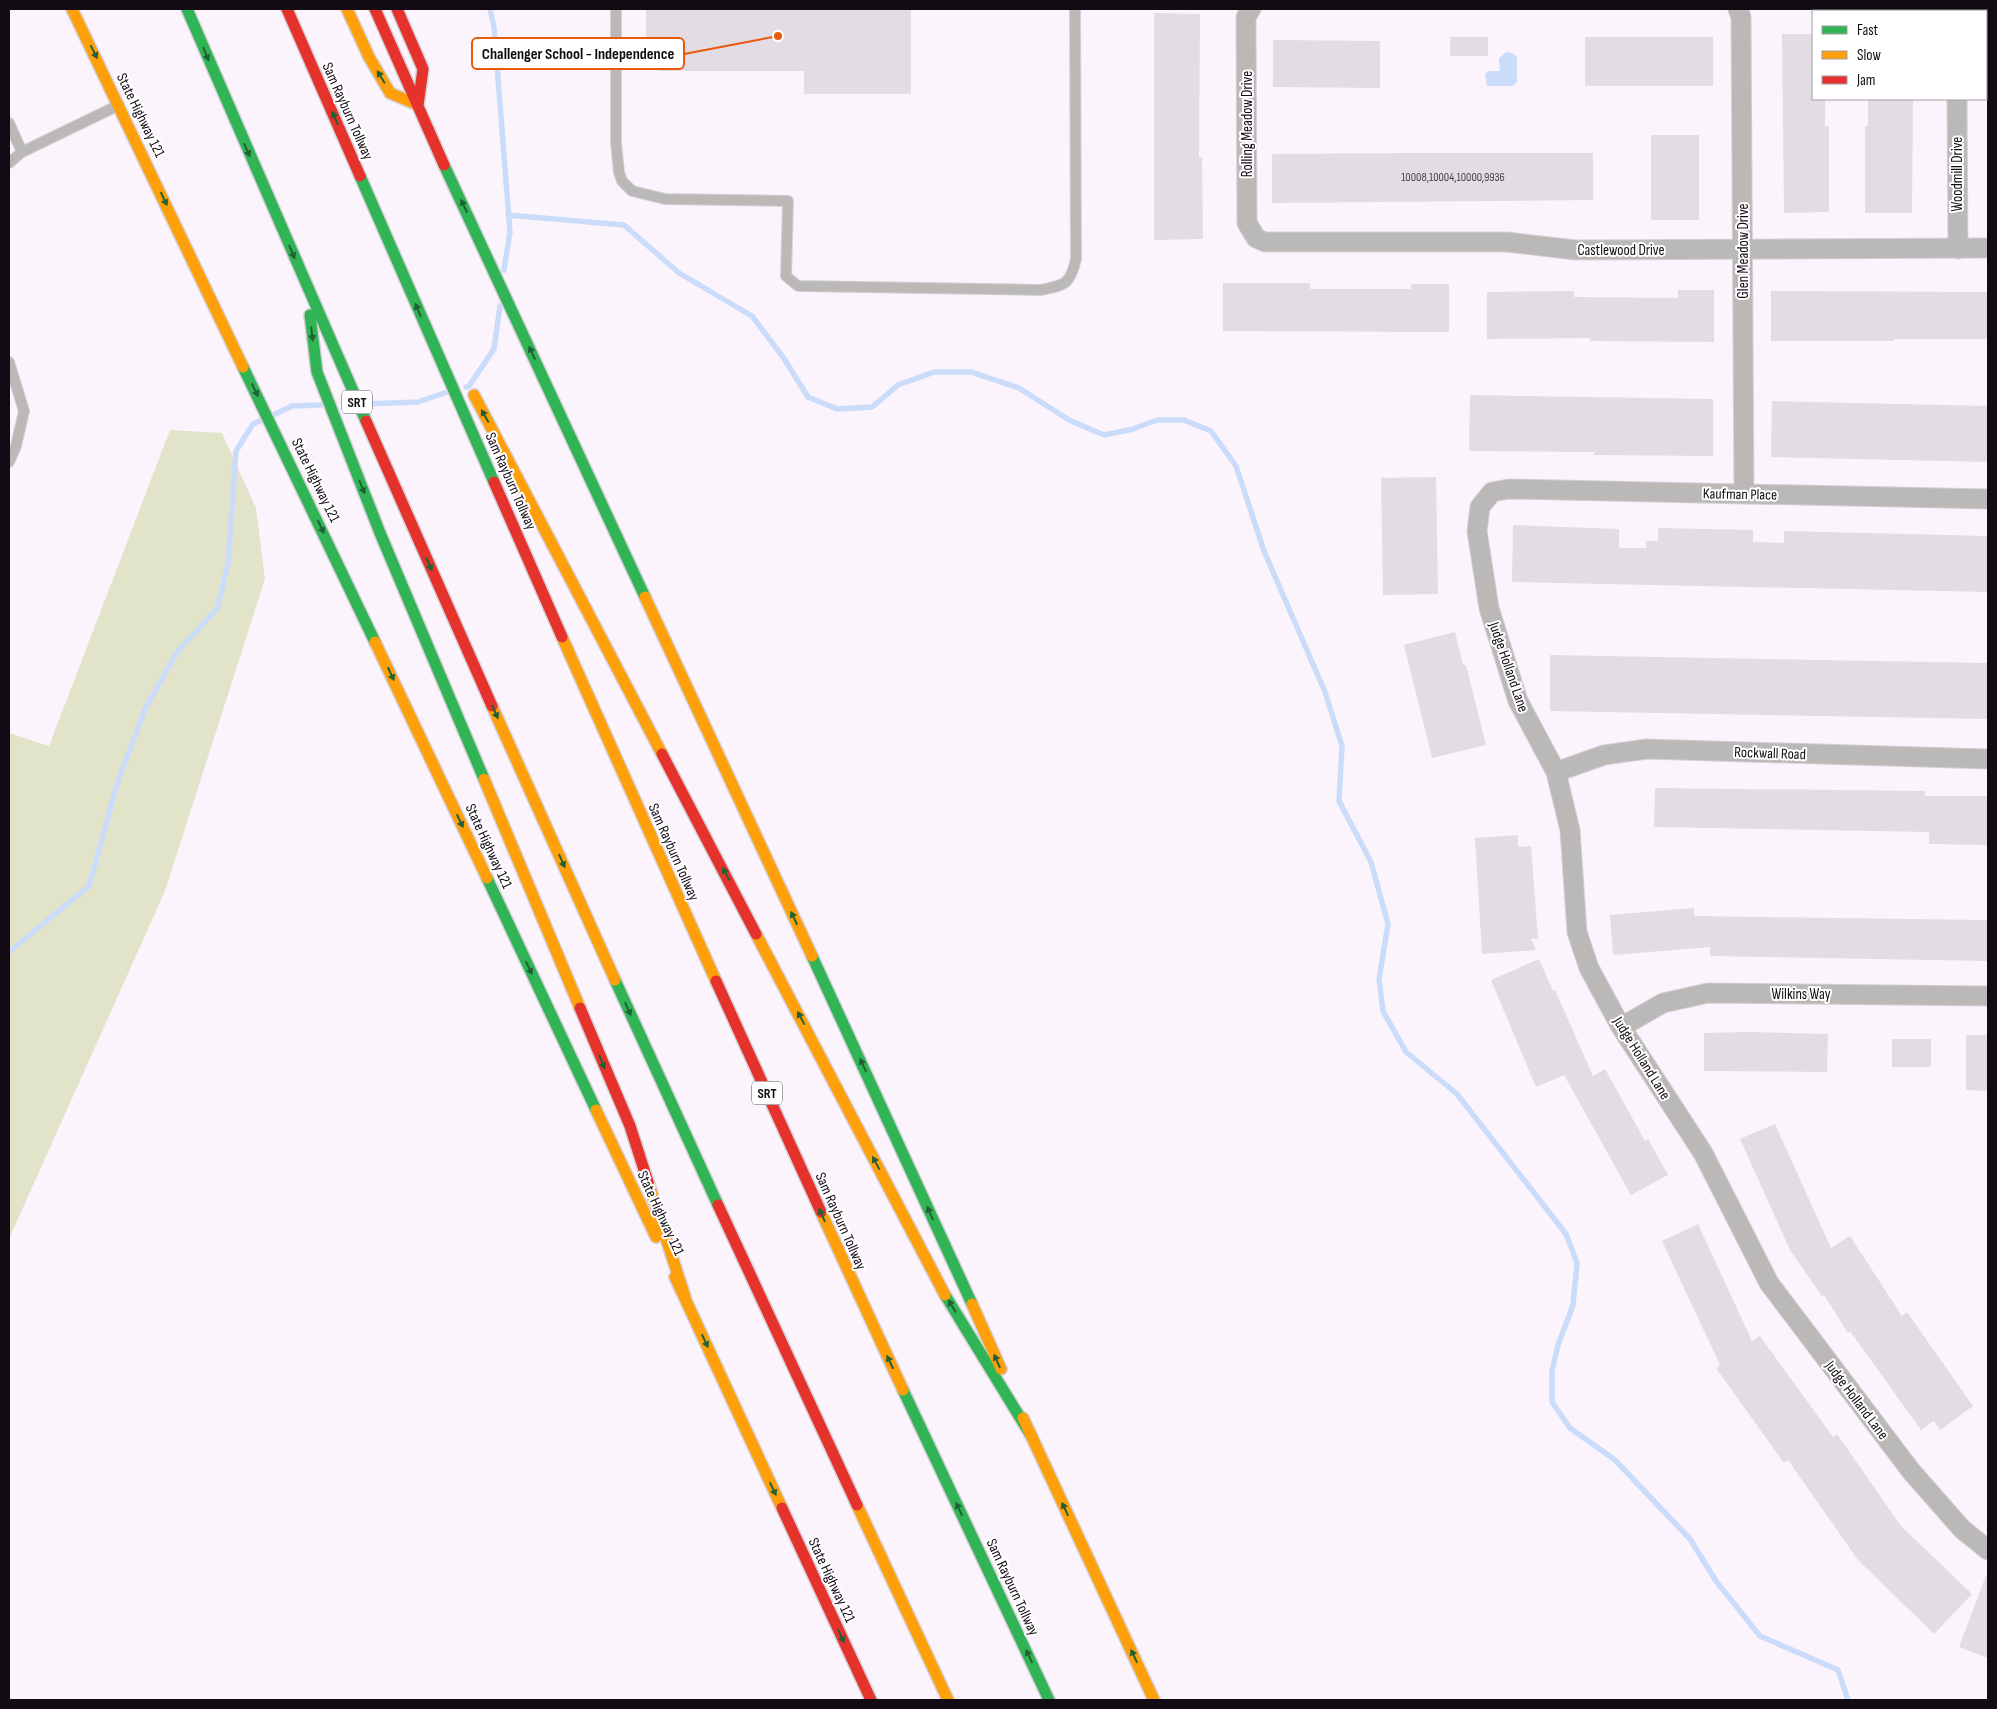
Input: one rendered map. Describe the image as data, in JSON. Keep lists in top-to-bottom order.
{
  "streets": {
    "main road": ["Sam Rayburn Tollway", "State Highway 121", "SRT"],
    "street": [
      "Rolling Meadow Drive",
      "Woodmill Drive",
      "Castlewood Drive",
      "Glen Meadow Drive",
      "Kaufman Place",
      "Judge Holland Lane",
      "Rockwall Road",
      "Wilkins Way"
    ]
  },
  "crossings": [
    ["Rolling Meadow Drive", "Castlewood Drive"],
    ["Woodmill Drive", "Castlewood Drive"],
    ["Castlewood Drive", "Glen Meadow Drive"],
    ["Glen Meadow Drive", "Kaufman Place"],
    ["Kaufman Place", "Judge Holland Lane"],
    ["Judge Holland Lane", "Rockwall Road"],
    ["Judge Holland Lane", "Wilkins Way"]
  ],
  "places": ["Challenger School - Independence"],
  "house_numbers": ["10008,10004,10000,9936"],
  "legend": ["Fast", "Slow", "Jam"]
}
